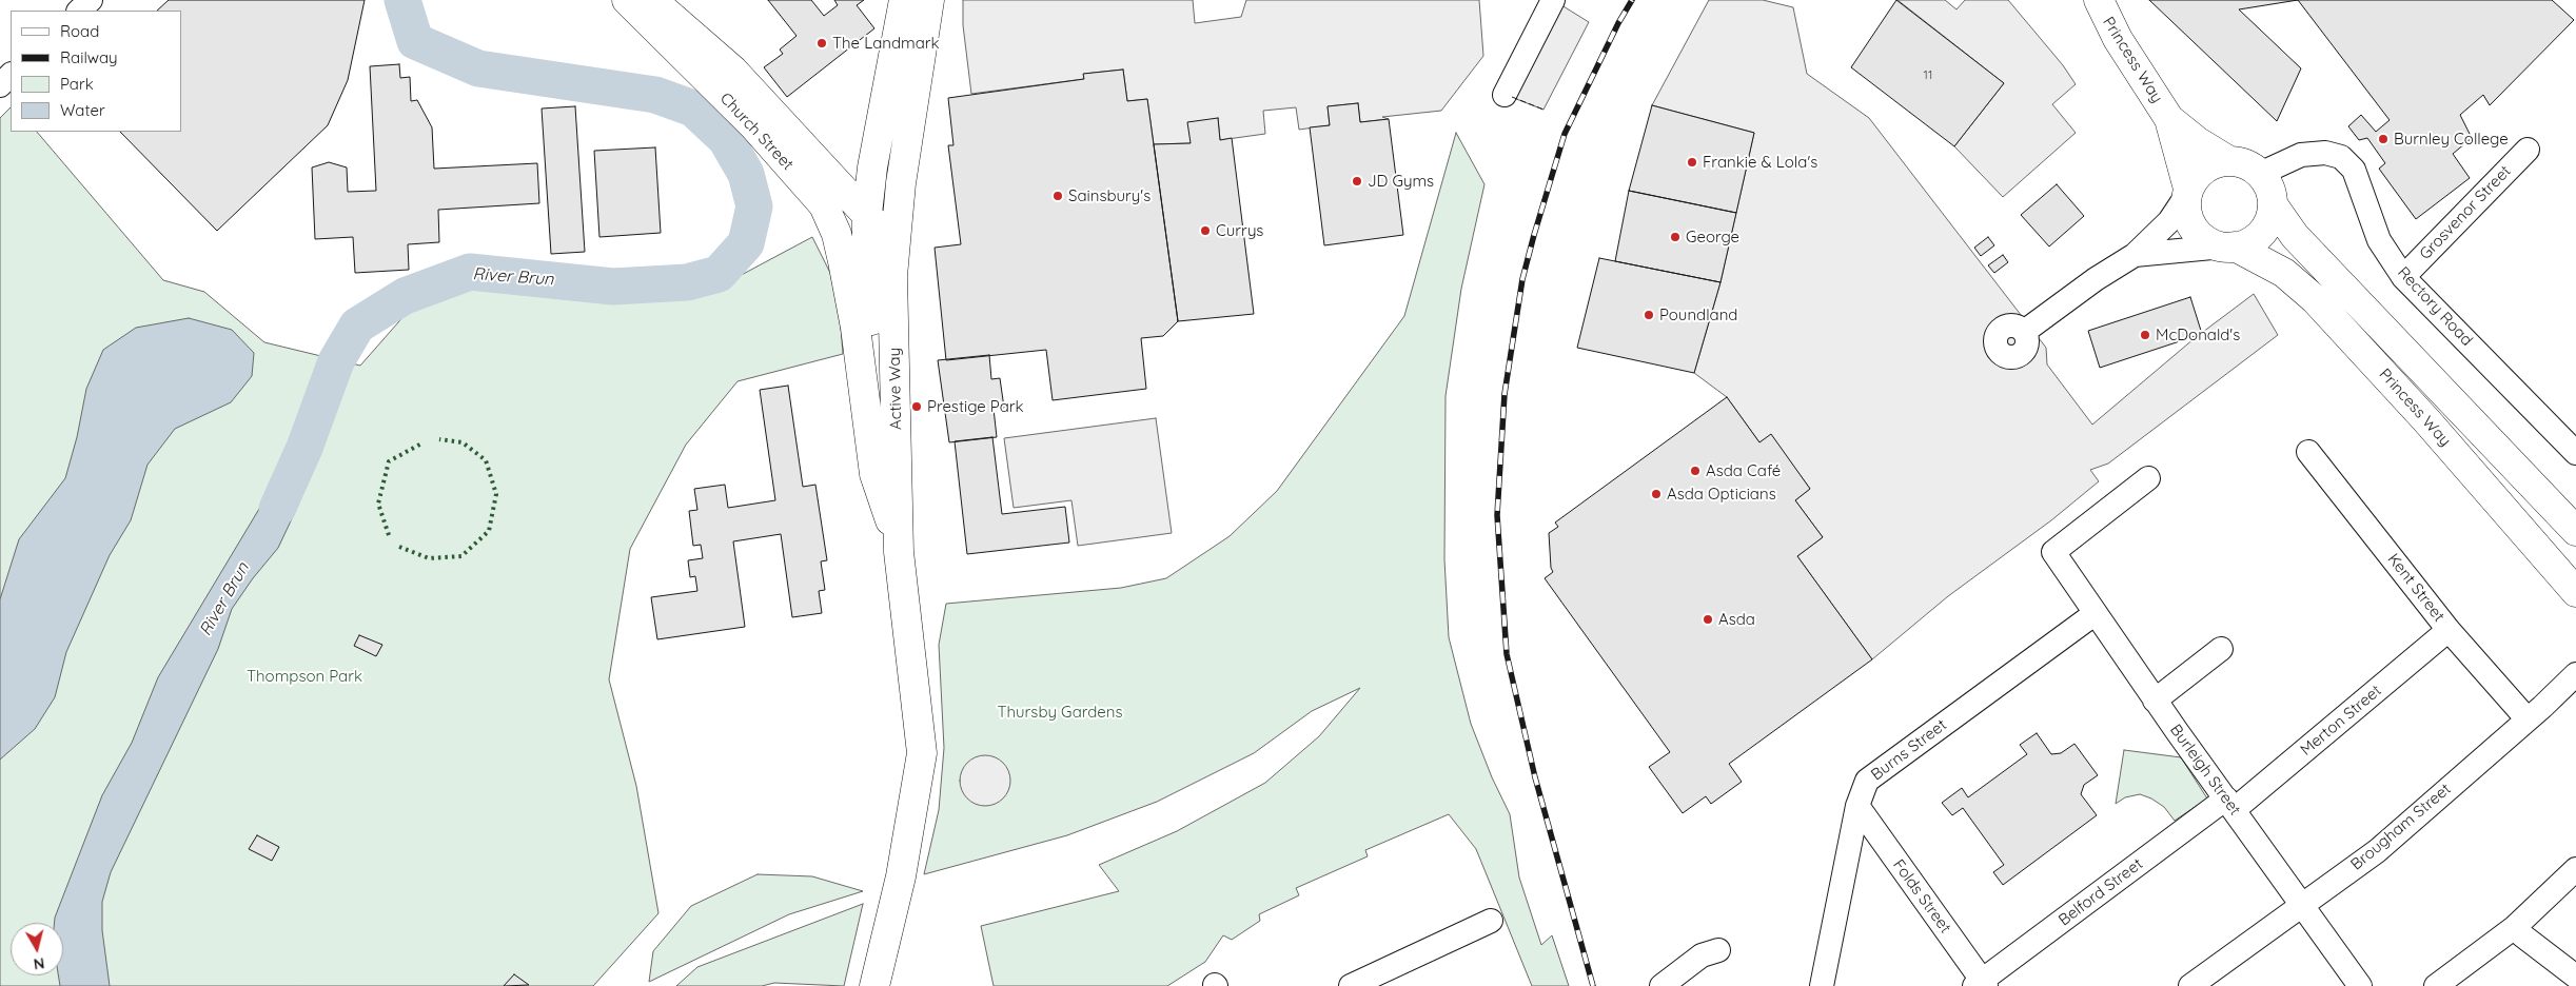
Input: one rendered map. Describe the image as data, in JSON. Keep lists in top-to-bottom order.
{
  "streets": {
    "main road": ["Princess Way", "Church Street", "Active Way"],
    "street": [
      "Grosvenor Street",
      "Rectory Road",
      "Kent Street",
      "Merton Street",
      "Burns Street",
      "Burleigh Street",
      "Brougham Street",
      "Belford Street",
      "Folds Street"
    ]
  },
  "crossings": [
    ["Princess Way", "Rectory Road"],
    ["Church Street", "Active Way"],
    ["Grosvenor Street", "Rectory Road"],
    ["Kent Street", "Merton Street"],
    ["Kent Street", "Brougham Street"],
    ["Merton Street", "Burleigh Street"],
    ["Merton Street", "Belford Street"],
    ["Burns Street", "Burleigh Street"],
    ["Burns Street", "Folds Street"],
    ["Burleigh Street", "Brougham Street"],
    ["Burleigh Street", "Belford Street"],
    ["Belford Street", "Folds Street"]
  ],
  "water": ["River Brun"],
  "parks": ["Thompson Park", "Thursby Gardens"],
  "places": [
    "The Landmark",
    "Burnley College",
    "Frankie & Lola's",
    "JD Gyms",
    "Sainsbury's",
    "Currys",
    "George",
    "Poundland",
    "McDonald's",
    "Prestige Park",
    "Asda Café",
    "Asda Opticians",
    "Asda"
  ],
  "house_numbers": ["11"],
  "legend": [
    "Road",
    "Railway",
    "Park",
    "Water"
  ],
  "north": "bottom"
}
